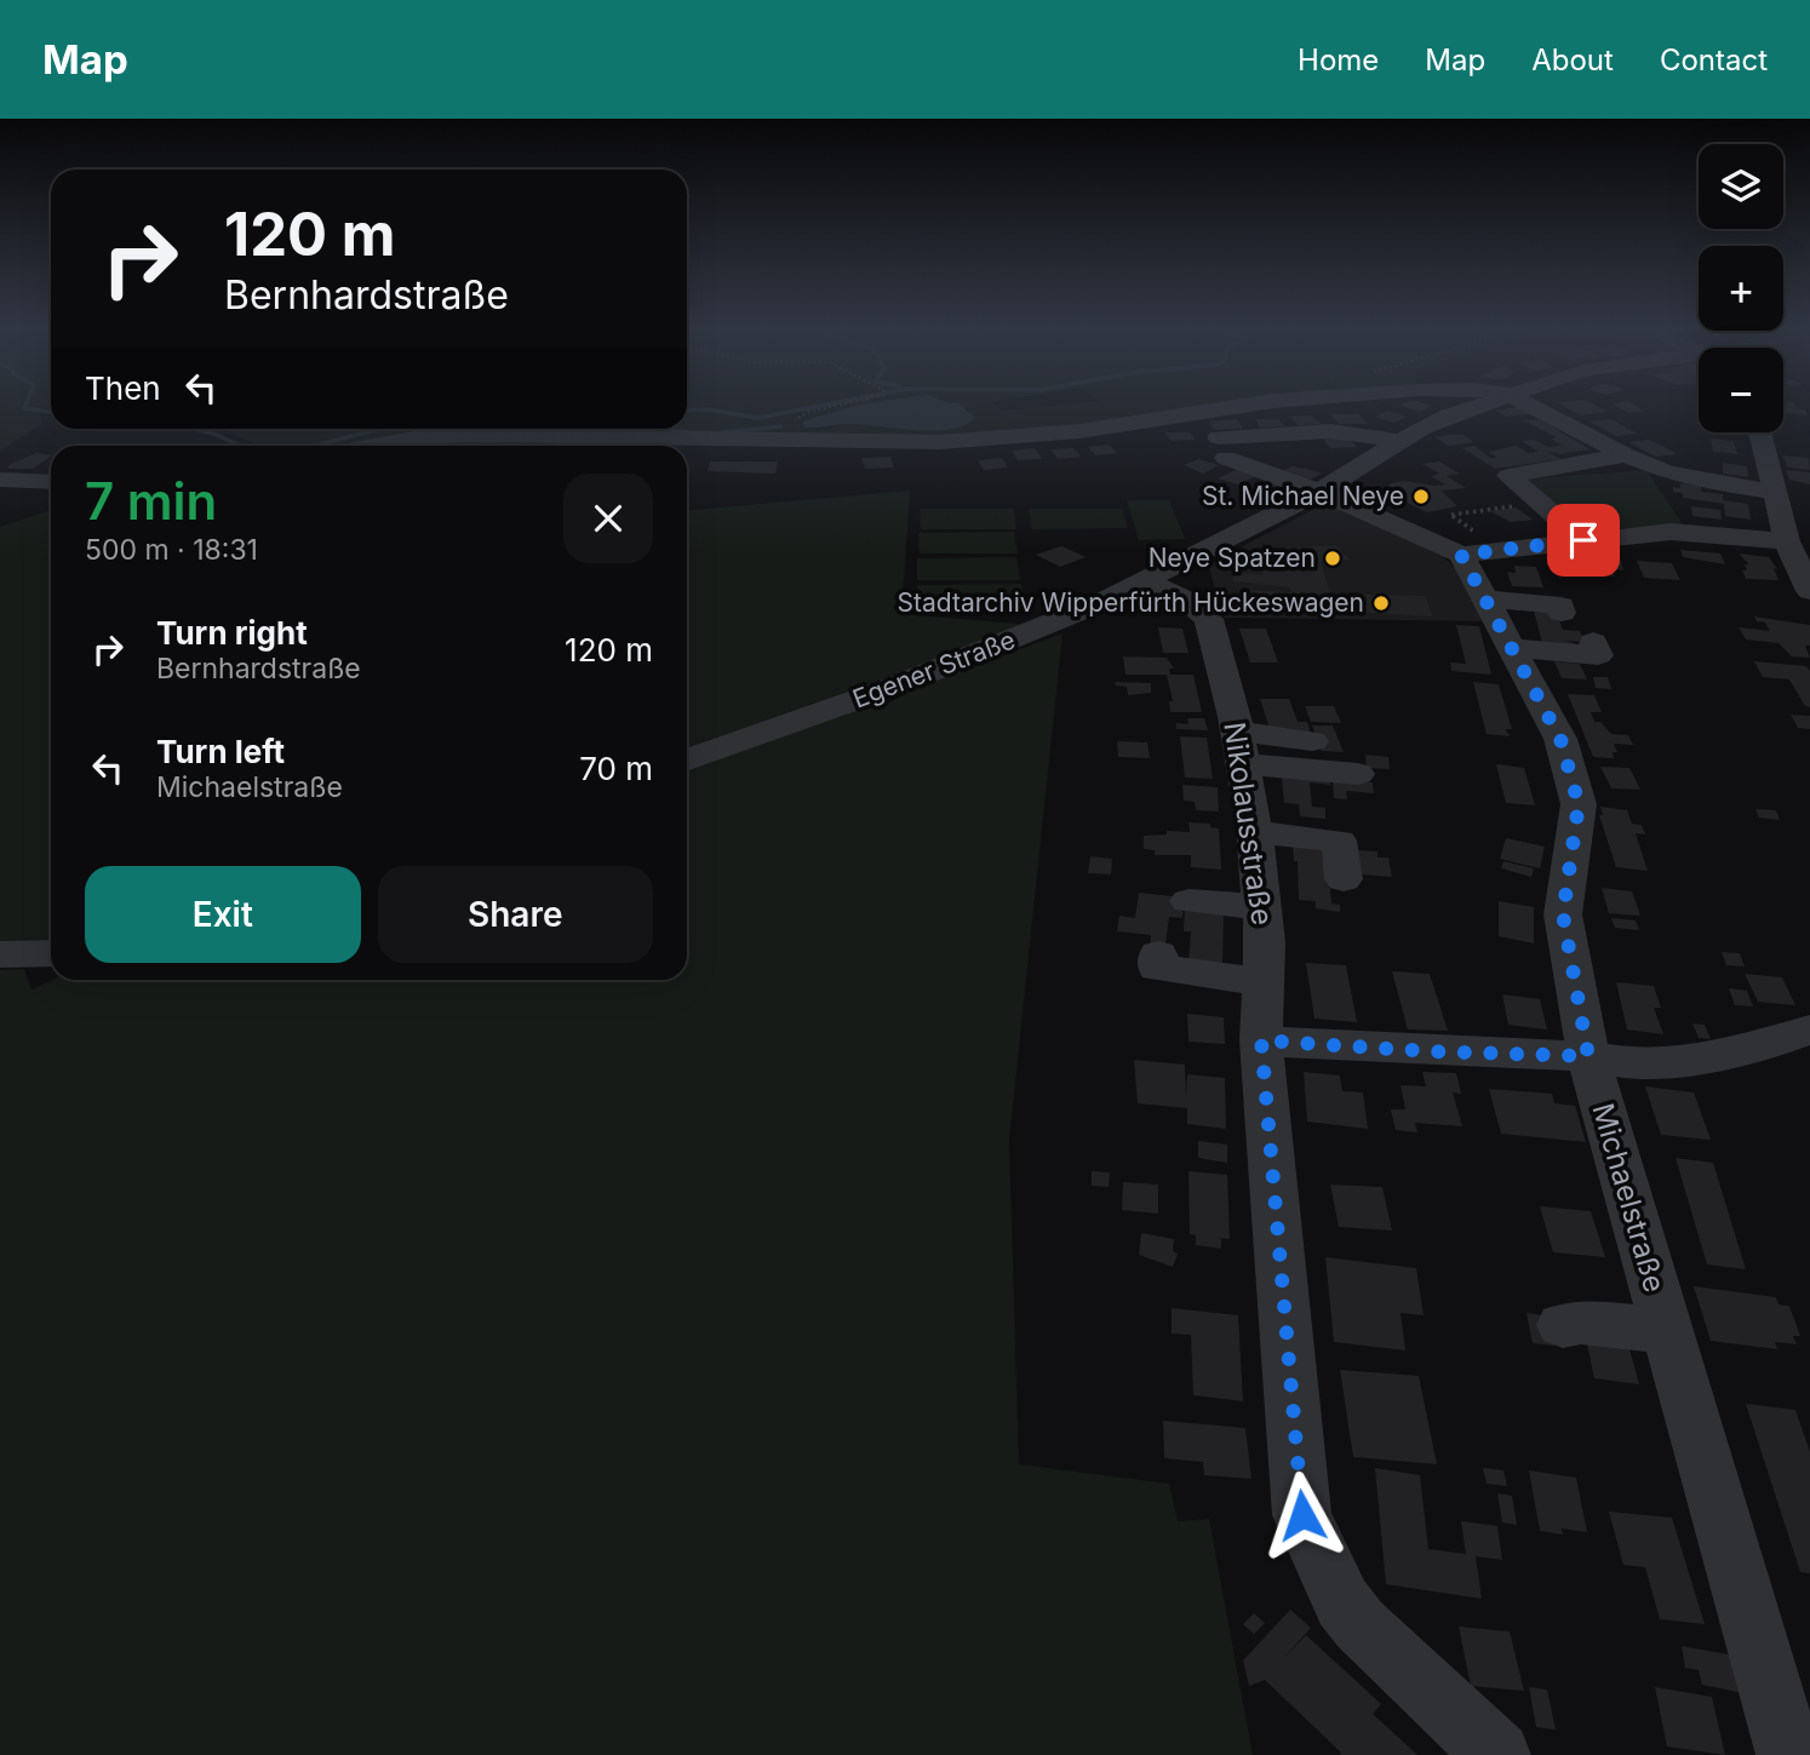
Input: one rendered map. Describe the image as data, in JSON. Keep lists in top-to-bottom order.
{
  "streets": {
    "street": ["Egener Straße", "Nikolausstraße", "Michaelstraße"]
  },
  "crossings": [
    ["Egener Straße", "Nikolausstraße"]
  ],
  "places": ["St. Michael Neye", "Neye Spatzen", "Stadtarchiv Wipperfürth Hückeswagen"],
  "page": {
    "header": "Map",
    "nav": [
      "Home",
      "Map",
      "About",
      "Contact"
    ],
    "map_buttons": ["+", "−"],
    "turn": ["120 m", "Bernhardstraße"],
    "then": "Then",
    "heading": ["7 min", "500 m · 18:31"],
    "list": [
      {
        "name": "Turn right",
        "note": "Bernhardstraße",
        "value": "120 m"
      },
      {
        "name": "Turn left",
        "note": "Michaelstraße",
        "value": "70 m"
      }
    ],
    "buttons": ["Exit", "Share"]
  }
}
